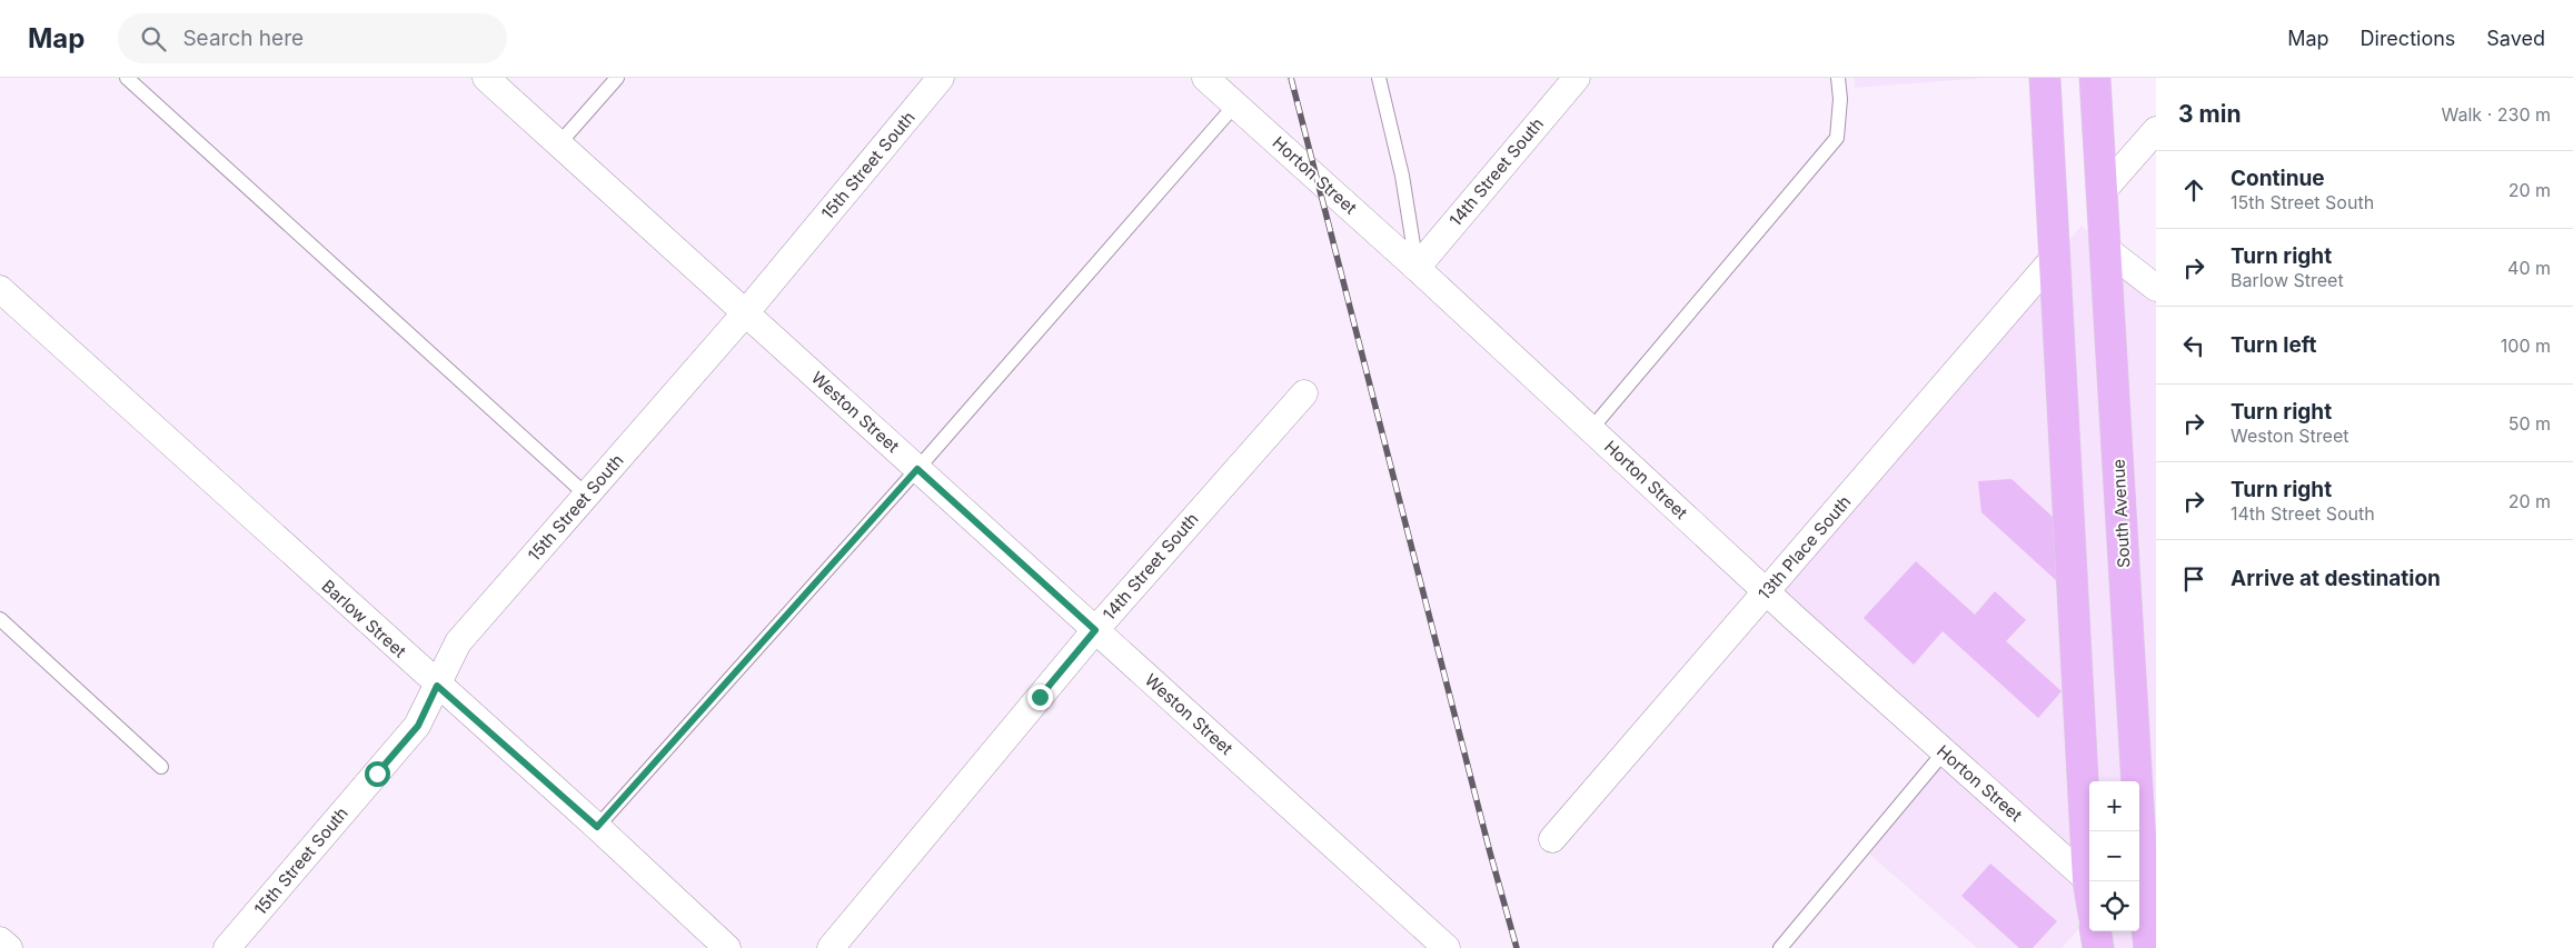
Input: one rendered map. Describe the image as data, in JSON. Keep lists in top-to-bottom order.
{
  "streets": {
    "highway": ["South Avenue"],
    "street": [
      "15th Street South",
      "14th Street South",
      "Horton Street",
      "Weston Street",
      "13th Place South",
      "Barlow Street"
    ]
  },
  "crossings": [
    ["15th Street South", "Weston Street"],
    ["15th Street South", "Barlow Street"],
    ["14th Street South", "Horton Street"],
    ["14th Street South", "Weston Street"],
    ["Horton Street", "13th Place South"]
  ],
  "page": {
    "header": "Map",
    "search": "Search here",
    "nav": ["Map", "Directions", "Saved"],
    "heading": ["3 min", "Walk · 230 m"],
    "list": [
      ["Continue", "15th Street South", "20 m"],
      ["Turn right", "Barlow Street", "40 m"],
      ["Turn left", "100 m"],
      ["Turn right", "Weston Street", "50 m"],
      ["Turn right", "14th Street South", "20 m"],
      "Arrive at destination"
    ],
    "map_buttons": ["+", "−"]
  }
}
